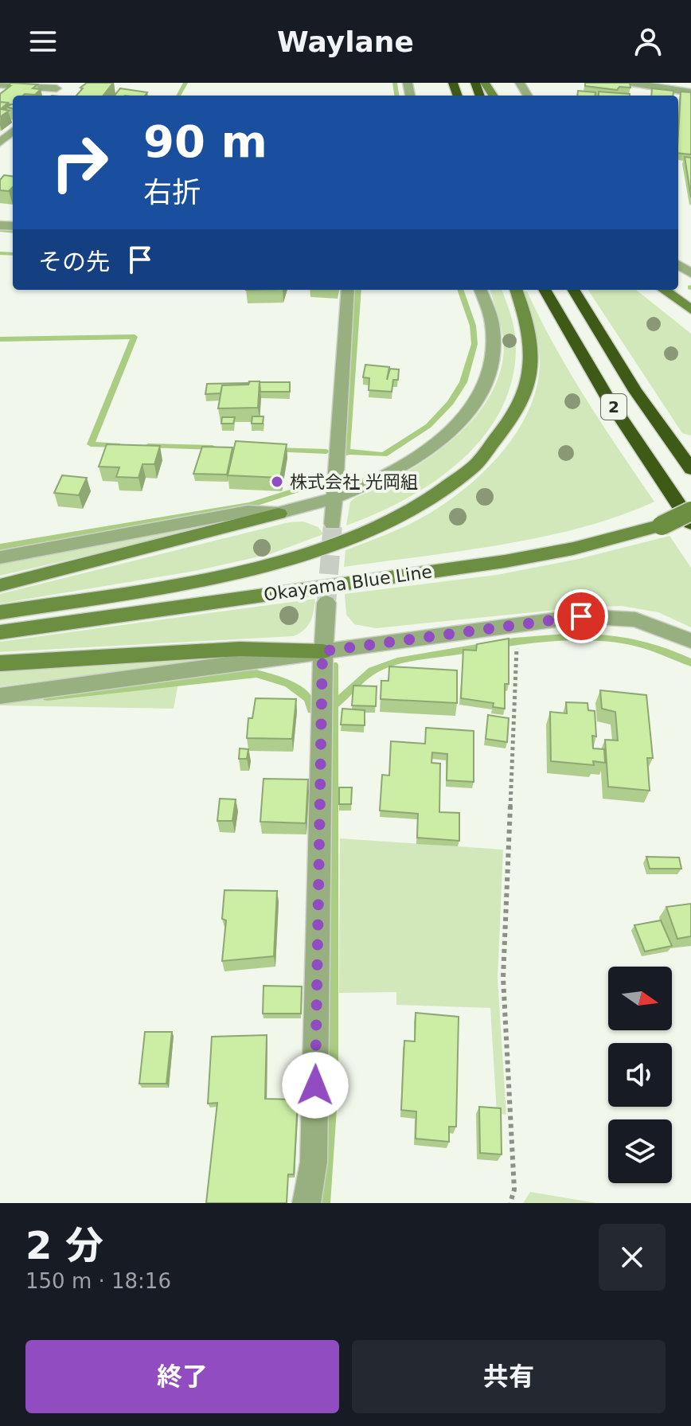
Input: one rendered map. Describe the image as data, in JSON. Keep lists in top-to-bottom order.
{
  "streets": {
    "highway": ["2"],
    "main road": ["Okayama Blue Line"]
  },
  "places": ["株式会社 光岡組"],
  "north": "right",
  "page": {
    "header": "Waylane",
    "turn": ["90 m", "右折"],
    "then": "その先",
    "heading": ["2 分", "150 m · 18:16"],
    "buttons": ["終了", "共有"]
  }
}
